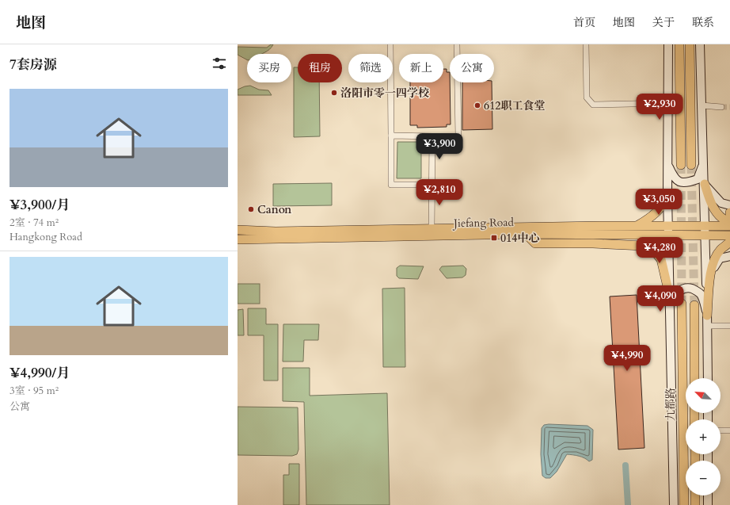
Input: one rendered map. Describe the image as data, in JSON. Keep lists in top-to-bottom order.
{
  "streets": {
    "main road": ["Jiefang Road", "九都路"]
  },
  "places": {
    "other": ["洛阳市零一四学校", "612职工食堂", "Canon"],
    "transit": ["014中心"]
  },
  "north": "top left",
  "page": {
    "header": "地图",
    "nav": [
      "首页",
      "地图",
      "关于",
      "联系"
    ],
    "heading": "7套房源",
    "chip": [
      "买房",
      "租房",
      "筛选",
      "新上",
      "公寓"
    ],
    "list": [
      {
        "name": "¥3,900/月",
        "note": "2室 · 74 m² · Hangkong Road"
      },
      {
        "name": "¥4,990/月",
        "note": "3室 · 95 m² · 公寓"
      }
    ],
    "price": [
      "¥2,930",
      "¥3,900",
      "¥2,810",
      "¥3,050",
      "¥4,280",
      "¥4,090",
      "¥4,990"
    ],
    "map_buttons": ["+", "−"]
  }
}
